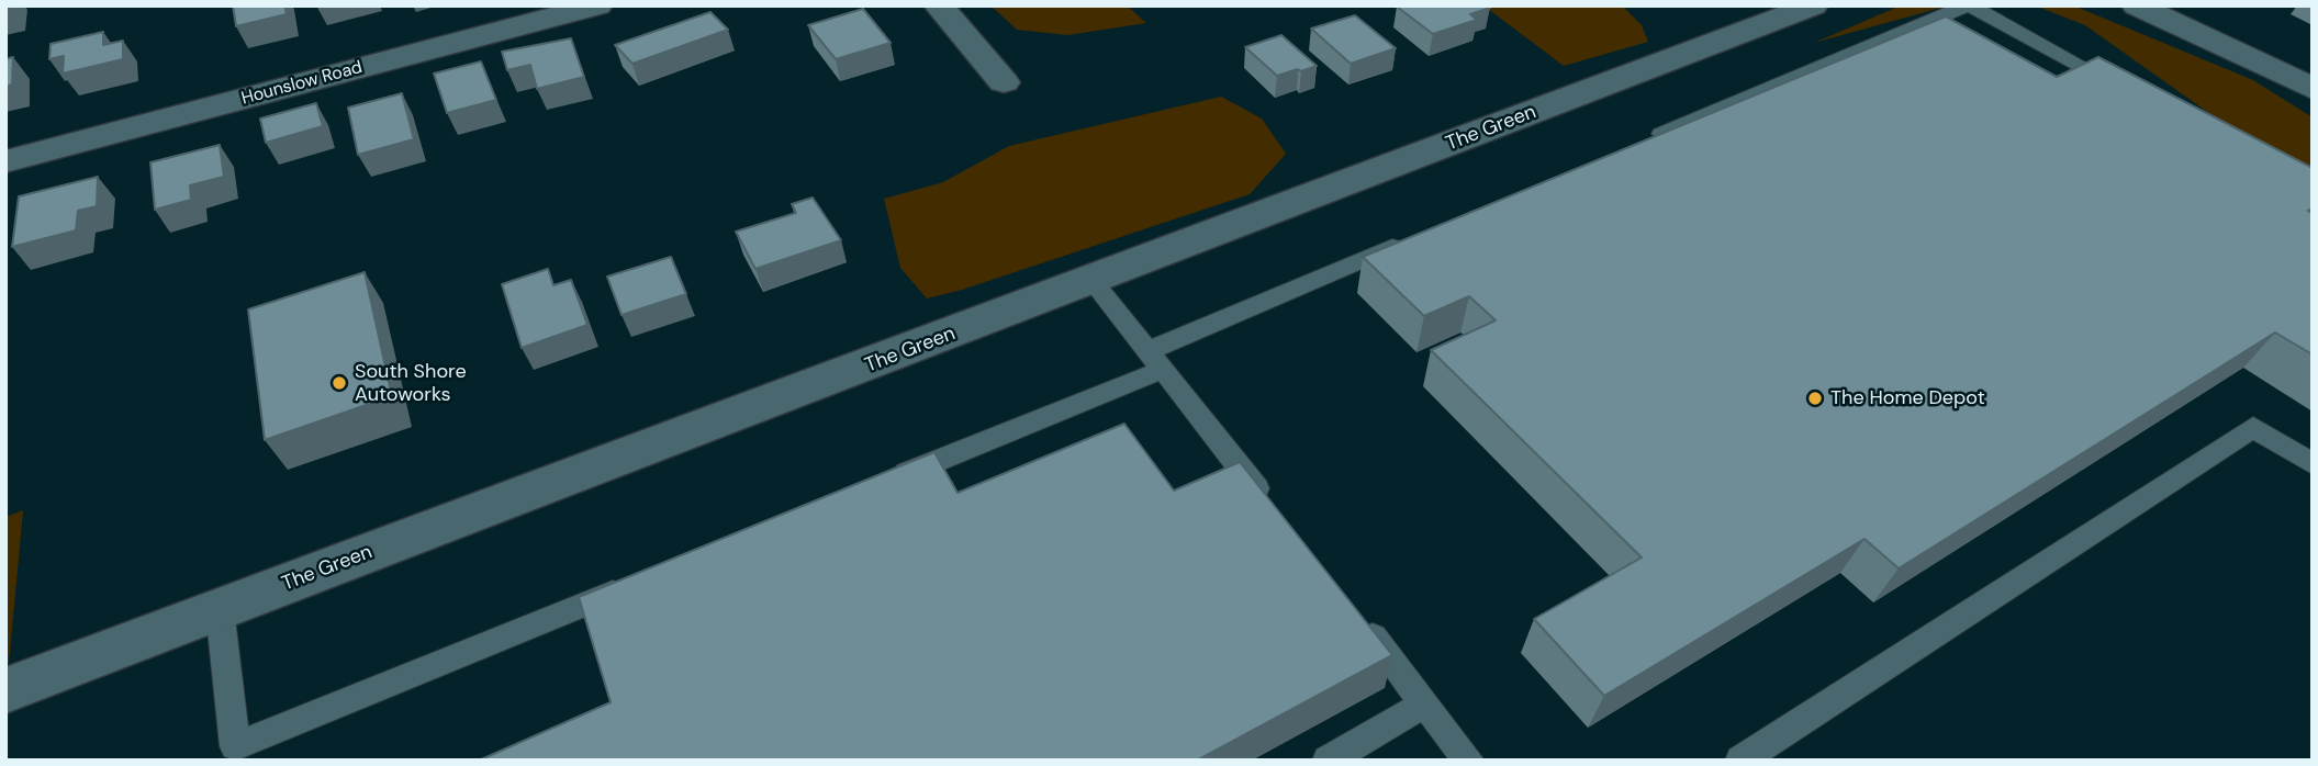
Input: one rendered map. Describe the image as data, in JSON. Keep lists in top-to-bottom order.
{
  "streets": {
    "street": ["Hounslow Road", "The Green"]
  },
  "places": ["South Shore Autoworks", "The Home Depot"]
}
